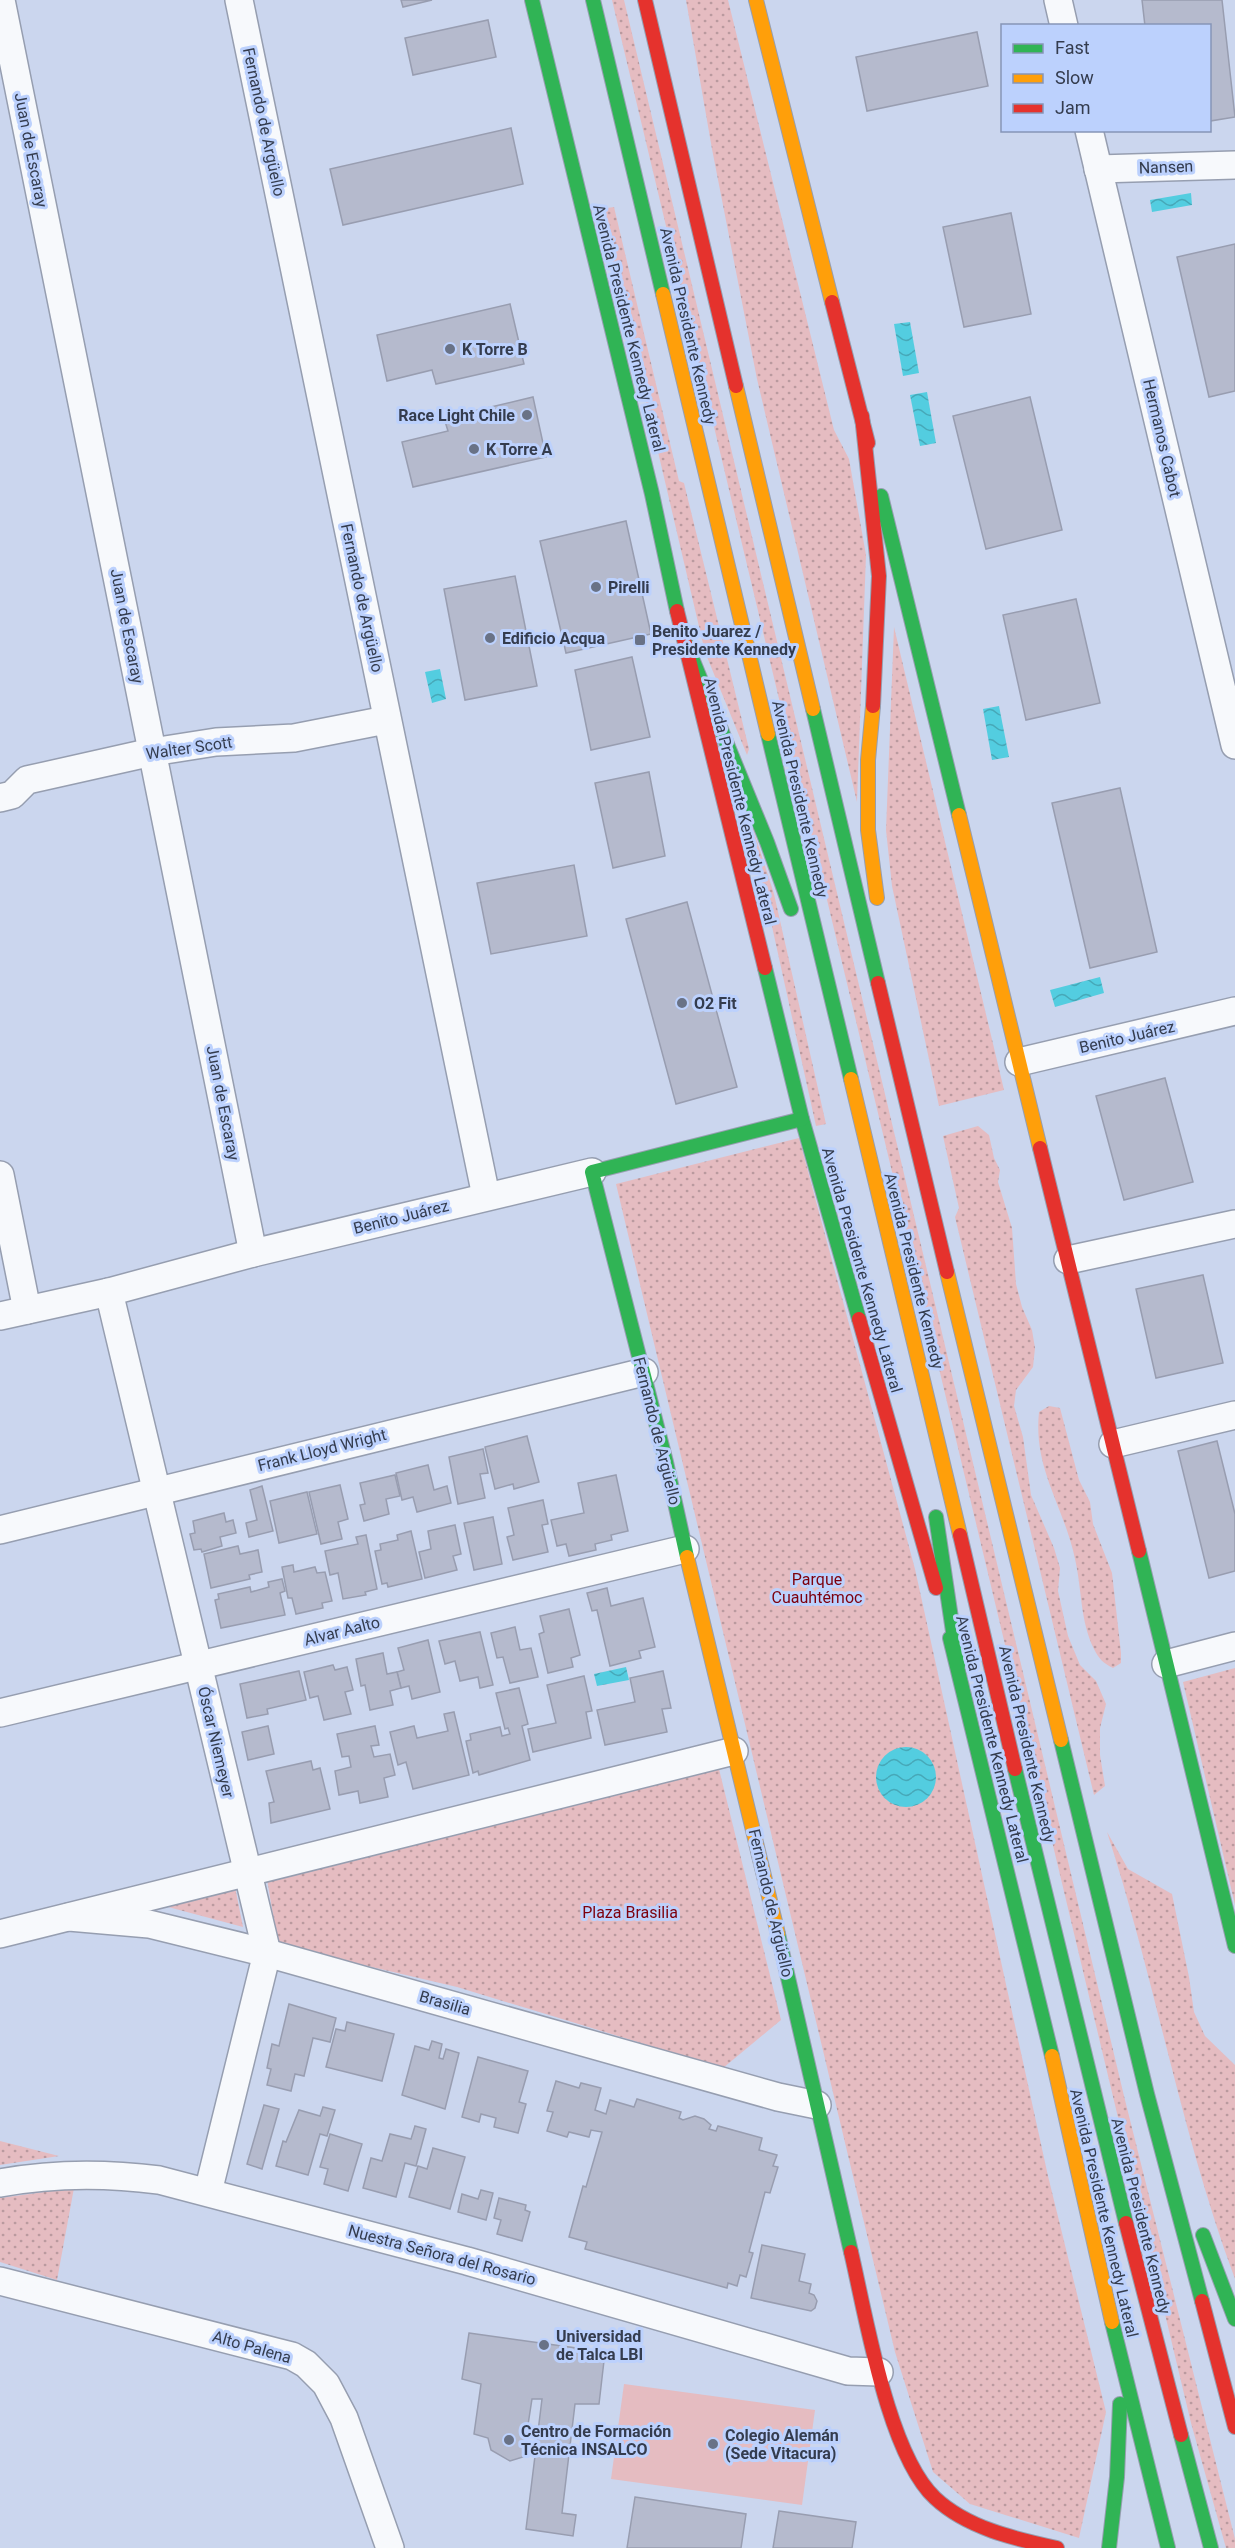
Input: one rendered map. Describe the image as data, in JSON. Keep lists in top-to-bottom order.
{
  "streets": {
    "main road": [
      "Fernando de Argüello",
      "Avenida Presidente Kennedy",
      "Avenida Presidente Kennedy Lateral",
      "Benito Juárez"
    ],
    "street": [
      "Juan de Escaray",
      "Nansen",
      "Hermanos Cabot",
      "Walter Scott",
      "Frank Lloyd Wright",
      "Alvar Aalto",
      "Óscar Niemeyer",
      "Brasilia",
      "Nuestra Señora del Rosario",
      "Alto Palena"
    ]
  },
  "crossings": [
    ["Fernando de Argüello", "Walter Scott"],
    ["Fernando de Argüello", "Benito Juárez"],
    ["Fernando de Argüello", "Frank Lloyd Wright"],
    ["Fernando de Argüello", "Alvar Aalto"],
    ["Fernando de Argüello", "Brasilia"],
    ["Fernando de Argüello", "Nuestra Señora del Rosario"],
    ["Juan de Escaray", "Walter Scott"],
    ["Juan de Escaray", "Benito Juárez"],
    ["Nansen", "Hermanos Cabot"],
    ["Avenida Presidente Kennedy Lateral", "Benito Juárez"],
    ["Benito Juárez", "Óscar Niemeyer"],
    ["Frank Lloyd Wright", "Óscar Niemeyer"],
    ["Alvar Aalto", "Óscar Niemeyer"],
    ["Óscar Niemeyer", "Brasilia"],
    ["Óscar Niemeyer", "Nuestra Señora del Rosario"]
  ],
  "parks": ["Parque Cuauhtémoc", "Plaza Brasilia"],
  "places": {
    "other": [
      "K Torre B",
      "Race Light Chile",
      "K Torre A",
      "Pirelli",
      "Edificio Acqua",
      "O2 Fit",
      "Universidad de Talca LBI",
      "Centro de Formación Técnica INSALCO",
      "Colegio Alemán (Sede Vitacura)"
    ],
    "transit": ["Benito Juarez / Presidente Kennedy"]
  },
  "legend": ["Fast", "Slow", "Jam"]
}
